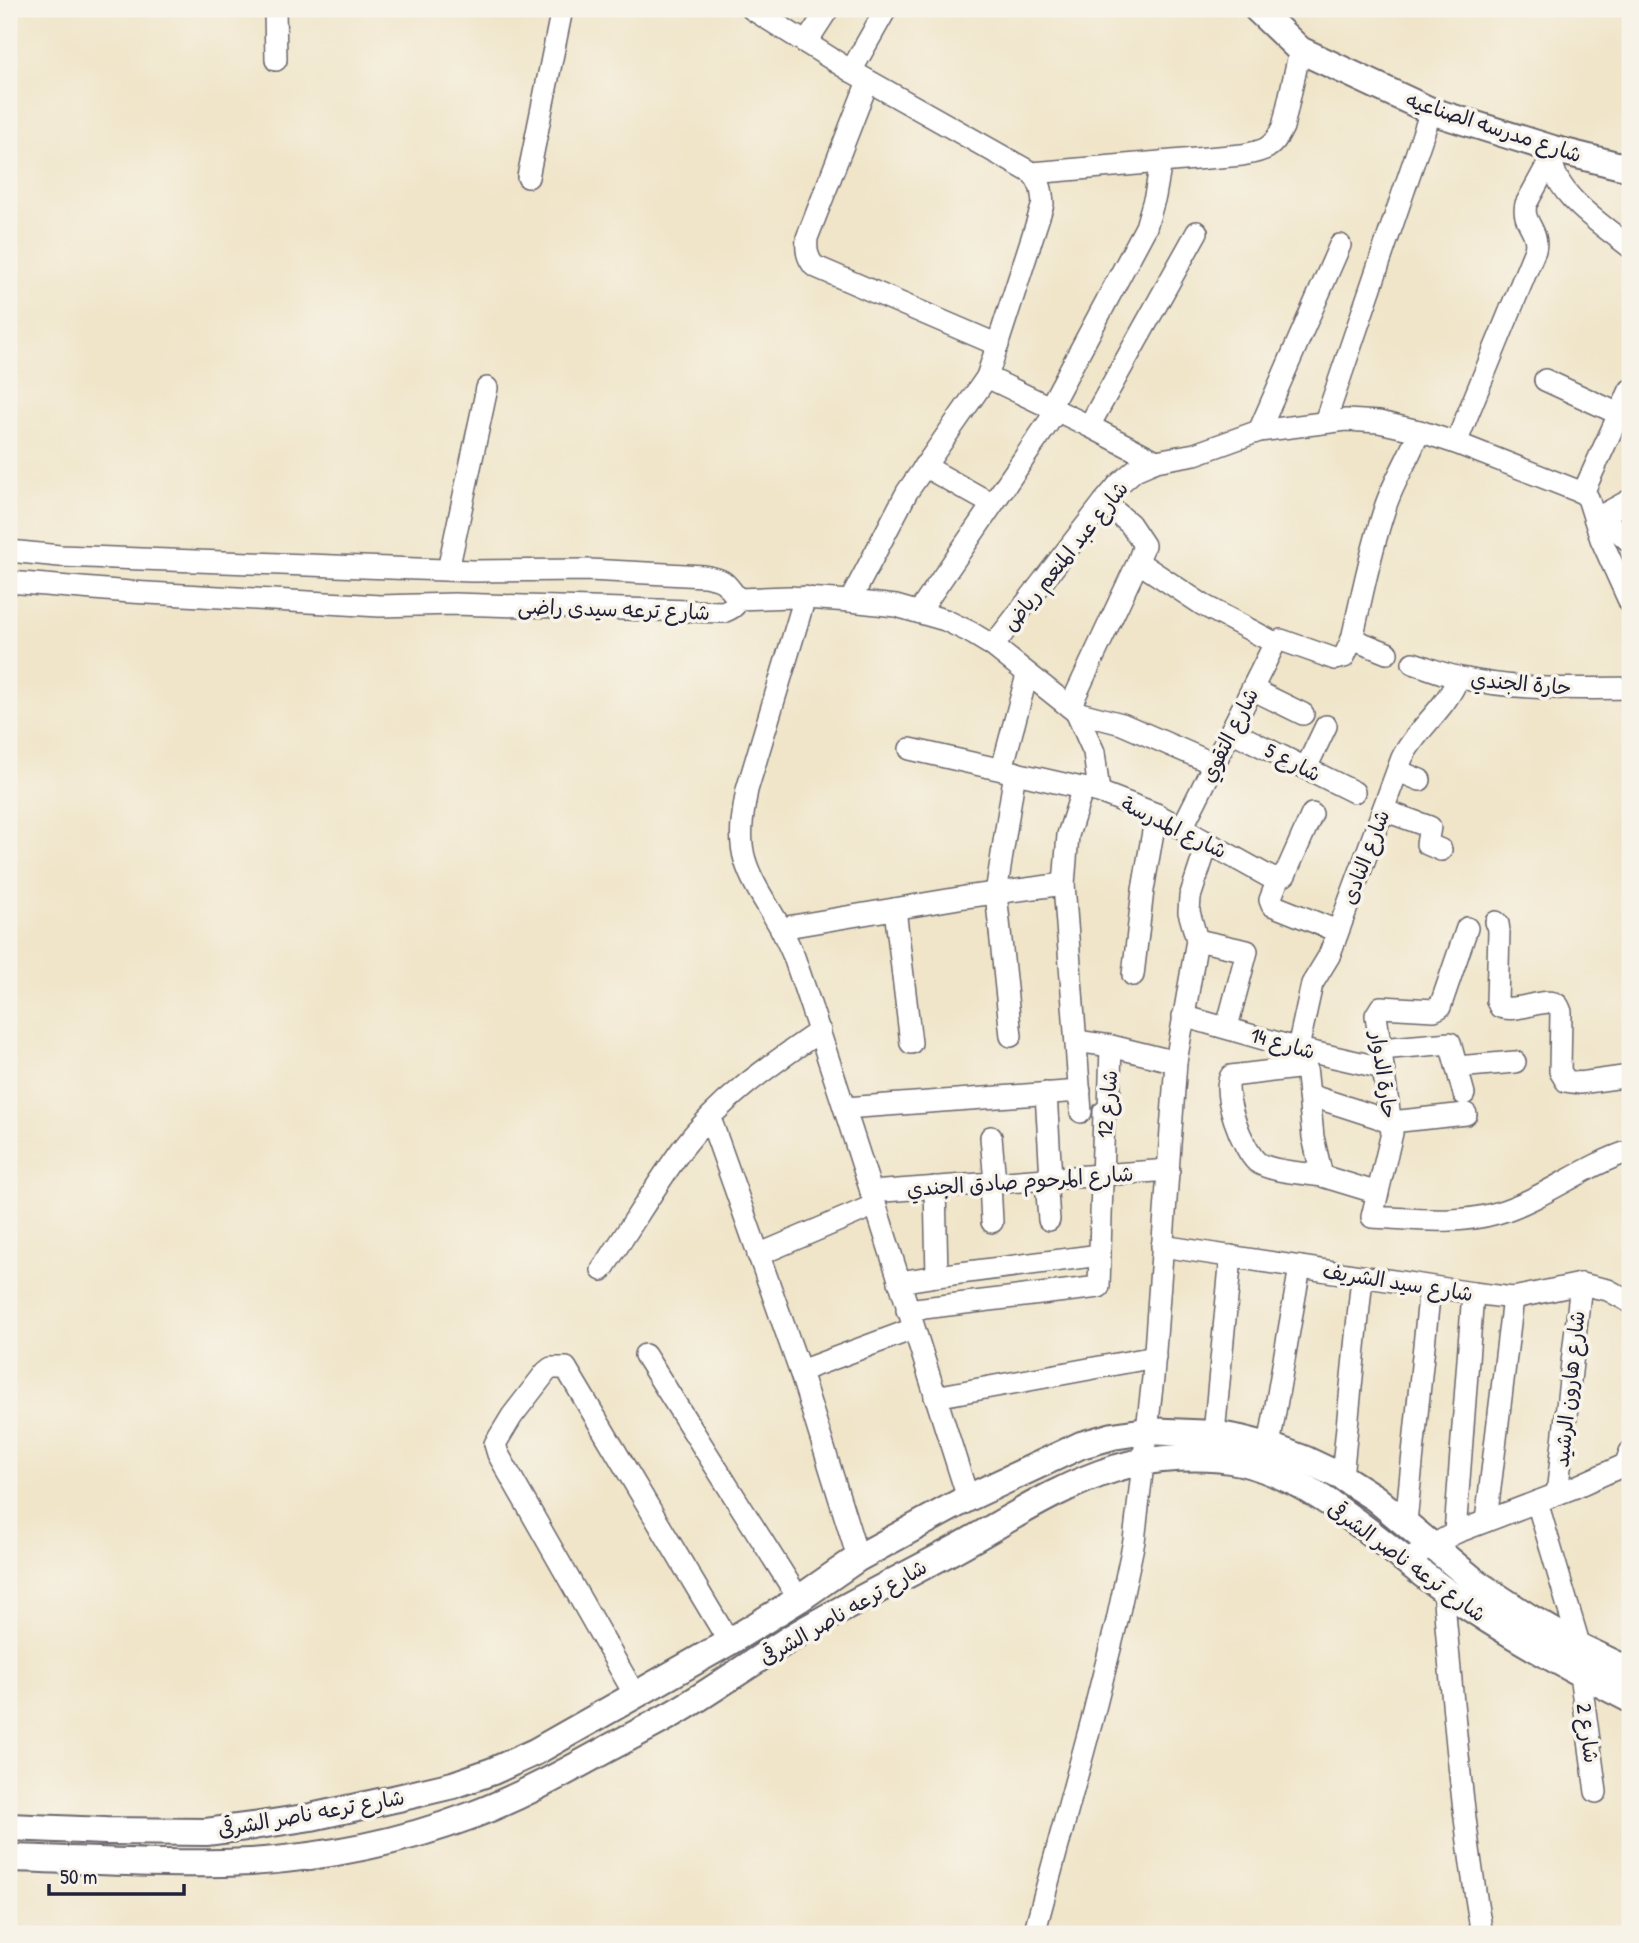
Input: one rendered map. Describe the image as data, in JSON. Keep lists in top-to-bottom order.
{
  "streets": {
    "street": [
      "شارع مدرسه الصناعيه",
      "شارع عبد المنعم رياض",
      "شارع ترعه سيدى راضى",
      "حارة الجندي",
      "شارع التقوي",
      "شارع 5",
      "شارع المدرسة",
      "شارع النادى",
      "شارع 14",
      "حارة الدوار",
      "شارع 12",
      "شارع المرحوم صادق الجندي",
      "شارع سيد الشريف",
      "شارع هارون الرشيد",
      "شارع ترعه ناصر الشرقى",
      "شارع 2"
    ]
  },
  "crossings": [
    ["شارع عبد المنعم رياض", "شارع ترعه سيدى راضى"],
    ["شارع ترعه سيدى راضى", "شارع التقوي"],
    ["حارة الجندي", "شارع النادى"],
    ["شارع التقوي", "شارع 5"],
    ["شارع التقوي", "شارع المدرسة"],
    ["شارع النادى", "شارع 14"],
    ["شارع 14", "حارة الدوار"],
    ["شارع 12", "شارع المرحوم صادق الجندي"],
    ["شارع سيد الشريف", "شارع هارون الرشيد"],
    ["شارع ترعه ناصر الشرقى", "شارع 2"]
  ],
  "scale_bar": "50 m"
}
